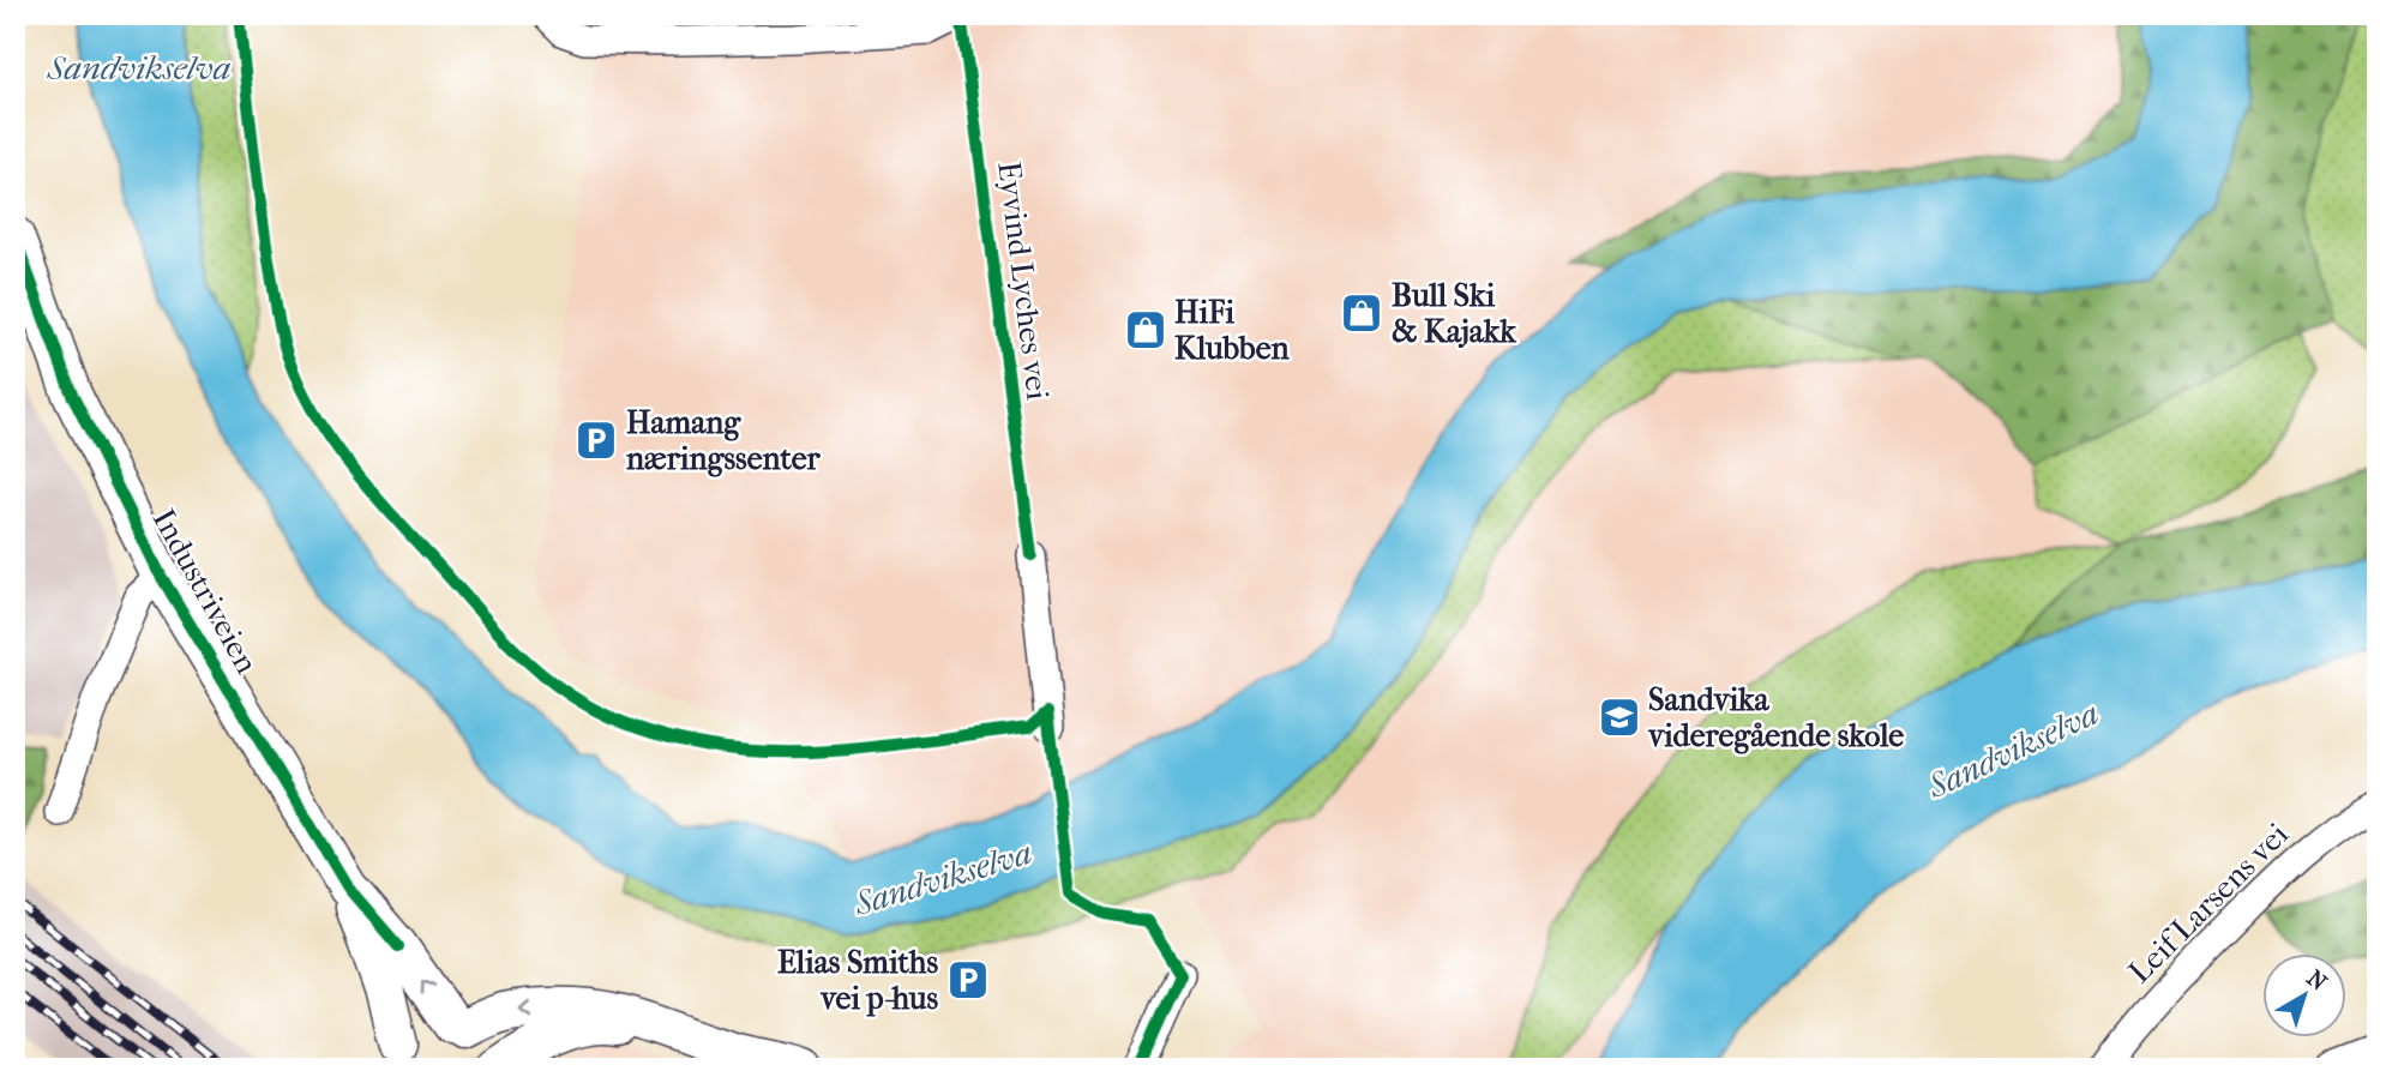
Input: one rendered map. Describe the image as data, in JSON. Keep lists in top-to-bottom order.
{
  "streets": {
    "main road": ["Industriveien"],
    "street": ["Leif Larsens vei"],
    "cycle path": ["Eyvind Lyches vei"]
  },
  "water": ["Sandvikselva"],
  "places": {
    "shop": ["Bull Ski & Kajakk", "HiFi Klubben"],
    "parking": ["Hamang næringssenter", "Elias Smiths vei p-hus"],
    "school or university": ["Sandvika videregående skole"]
  },
  "north": "top right"
}
